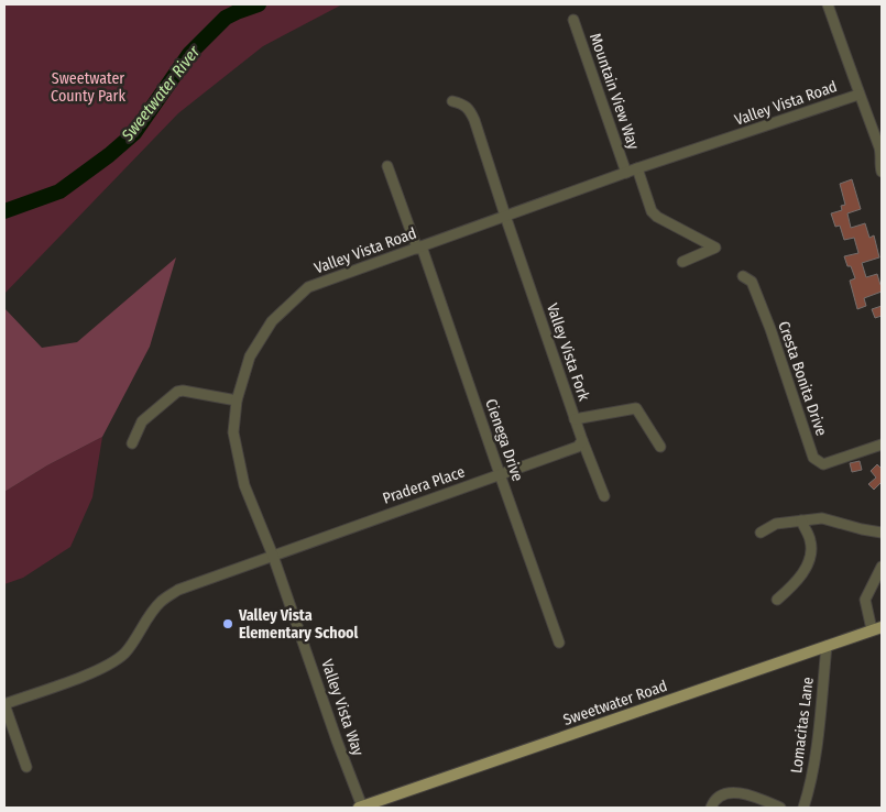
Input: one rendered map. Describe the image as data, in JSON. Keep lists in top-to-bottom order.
{
  "streets": {
    "main road": ["Sweetwater Road"],
    "street": [
      "Mountain View Way",
      "Valley Vista Road",
      "Valley Vista Fork",
      "Cresta Bonita Drive",
      "Cienega Drive",
      "Pradera Place",
      "Valley Vista Way",
      "Lomacitas Lane"
    ]
  },
  "crossings": [
    ["Mountain View Way", "Valley Vista Road"],
    ["Valley Vista Road", "Valley Vista Fork"],
    ["Valley Vista Road", "Cienega Drive"],
    ["Valley Vista Road", "Pradera Place"],
    ["Valley Vista Road", "Valley Vista Way"],
    ["Valley Vista Fork", "Pradera Place"],
    ["Cienega Drive", "Pradera Place"],
    ["Pradera Place", "Valley Vista Way"],
    ["Sweetwater Road", "Valley Vista Way"],
    ["Sweetwater Road", "Lomacitas Lane"]
  ],
  "water": ["Sweetwater River"],
  "parks": ["Sweetwater County Park"],
  "places": ["Valley Vista Elementary School"]
}
